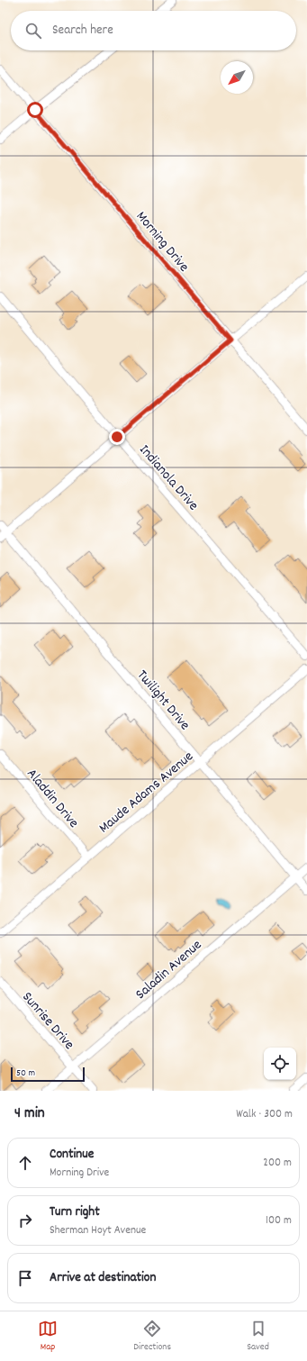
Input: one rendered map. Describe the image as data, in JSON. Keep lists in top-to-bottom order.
{
  "streets": {
    "street": [
      "Morning Drive",
      "Indianola Drive",
      "Twilight Drive",
      "Maude Adams Avenue",
      "Aladdin Drive",
      "Saladin Avenue",
      "Sunrise Drive"
    ]
  },
  "crossings": [
    ["Twilight Drive", "Maude Adams Avenue"],
    ["Twilight Drive", "Saladin Avenue"],
    ["Maude Adams Avenue", "Aladdin Drive"],
    ["Saladin Avenue", "Sunrise Drive"]
  ],
  "scale_bar": "50 m",
  "north": "bottom left",
  "page": {
    "search": "Search here",
    "scale": "50 m",
    "heading": ["4 min", "Walk · 300 m"],
    "list": [
      ["Continue", "Morning Drive", "200 m"],
      ["Turn right", "Sherman Hoyt Avenue", "100 m"],
      "Arrive at destination"
    ],
    "nav": ["Map", "Directions", "Saved"]
  }
}
